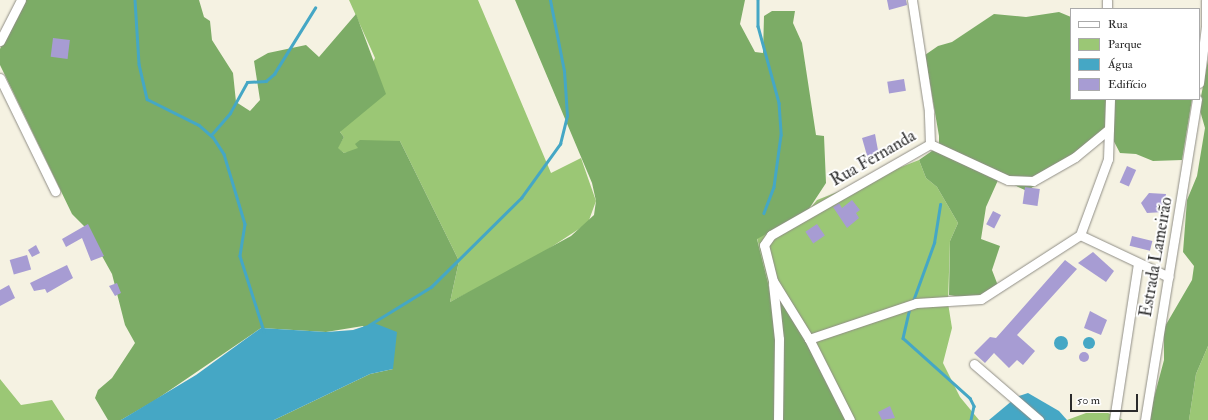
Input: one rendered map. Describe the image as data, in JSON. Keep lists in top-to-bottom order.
{
  "streets": {
    "street": ["Rua Fernanda", "Estrada Lameirão"]
  },
  "legend": [
    "Rua",
    "Parque",
    "Água",
    "Edifício"
  ],
  "scale_bar": "50 m"
}
